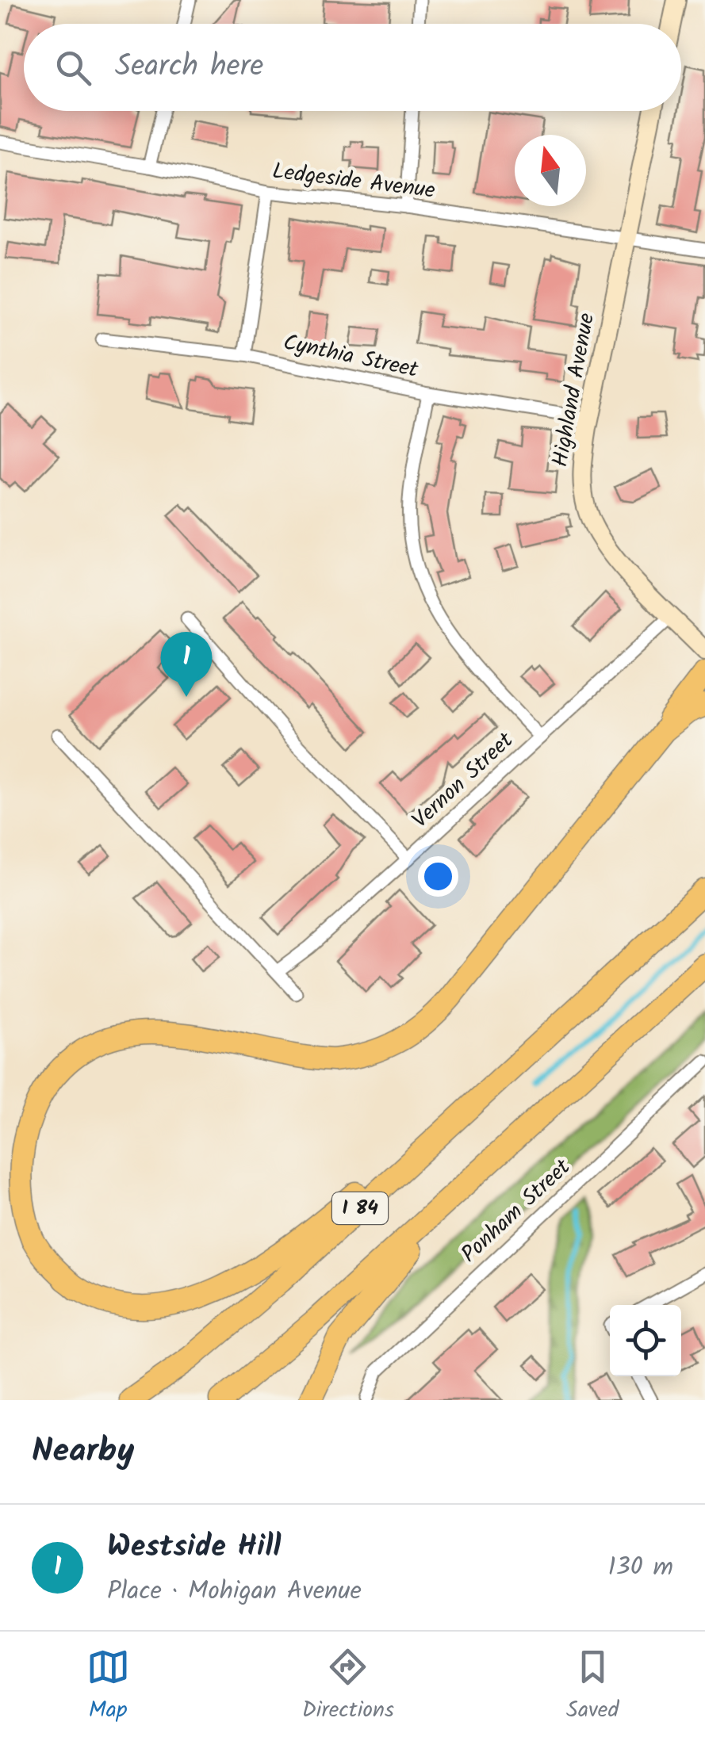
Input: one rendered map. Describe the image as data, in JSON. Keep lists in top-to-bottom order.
{
  "streets": {
    "highway": ["I 84"],
    "main road": ["Highland Avenue"],
    "street": [
      "Ledgeside Avenue",
      "Cynthia Street",
      "Vernon Street",
      "Ponham Street"
    ]
  },
  "crossings": [
    ["Ledgeside Avenue", "Highland Avenue"],
    ["Cynthia Street", "Highland Avenue"],
    ["Highland Avenue", "Vernon Street"]
  ],
  "north": "top",
  "page": {
    "search": "Search here",
    "pins": "1",
    "heading": "Nearby",
    "list": [
      {
        "mark": "1",
        "name": "Westside Hill",
        "note": "Place · Mohigan Avenue",
        "value": "130 m"
      }
    ],
    "nav": ["Map", "Directions", "Saved"]
  }
}
